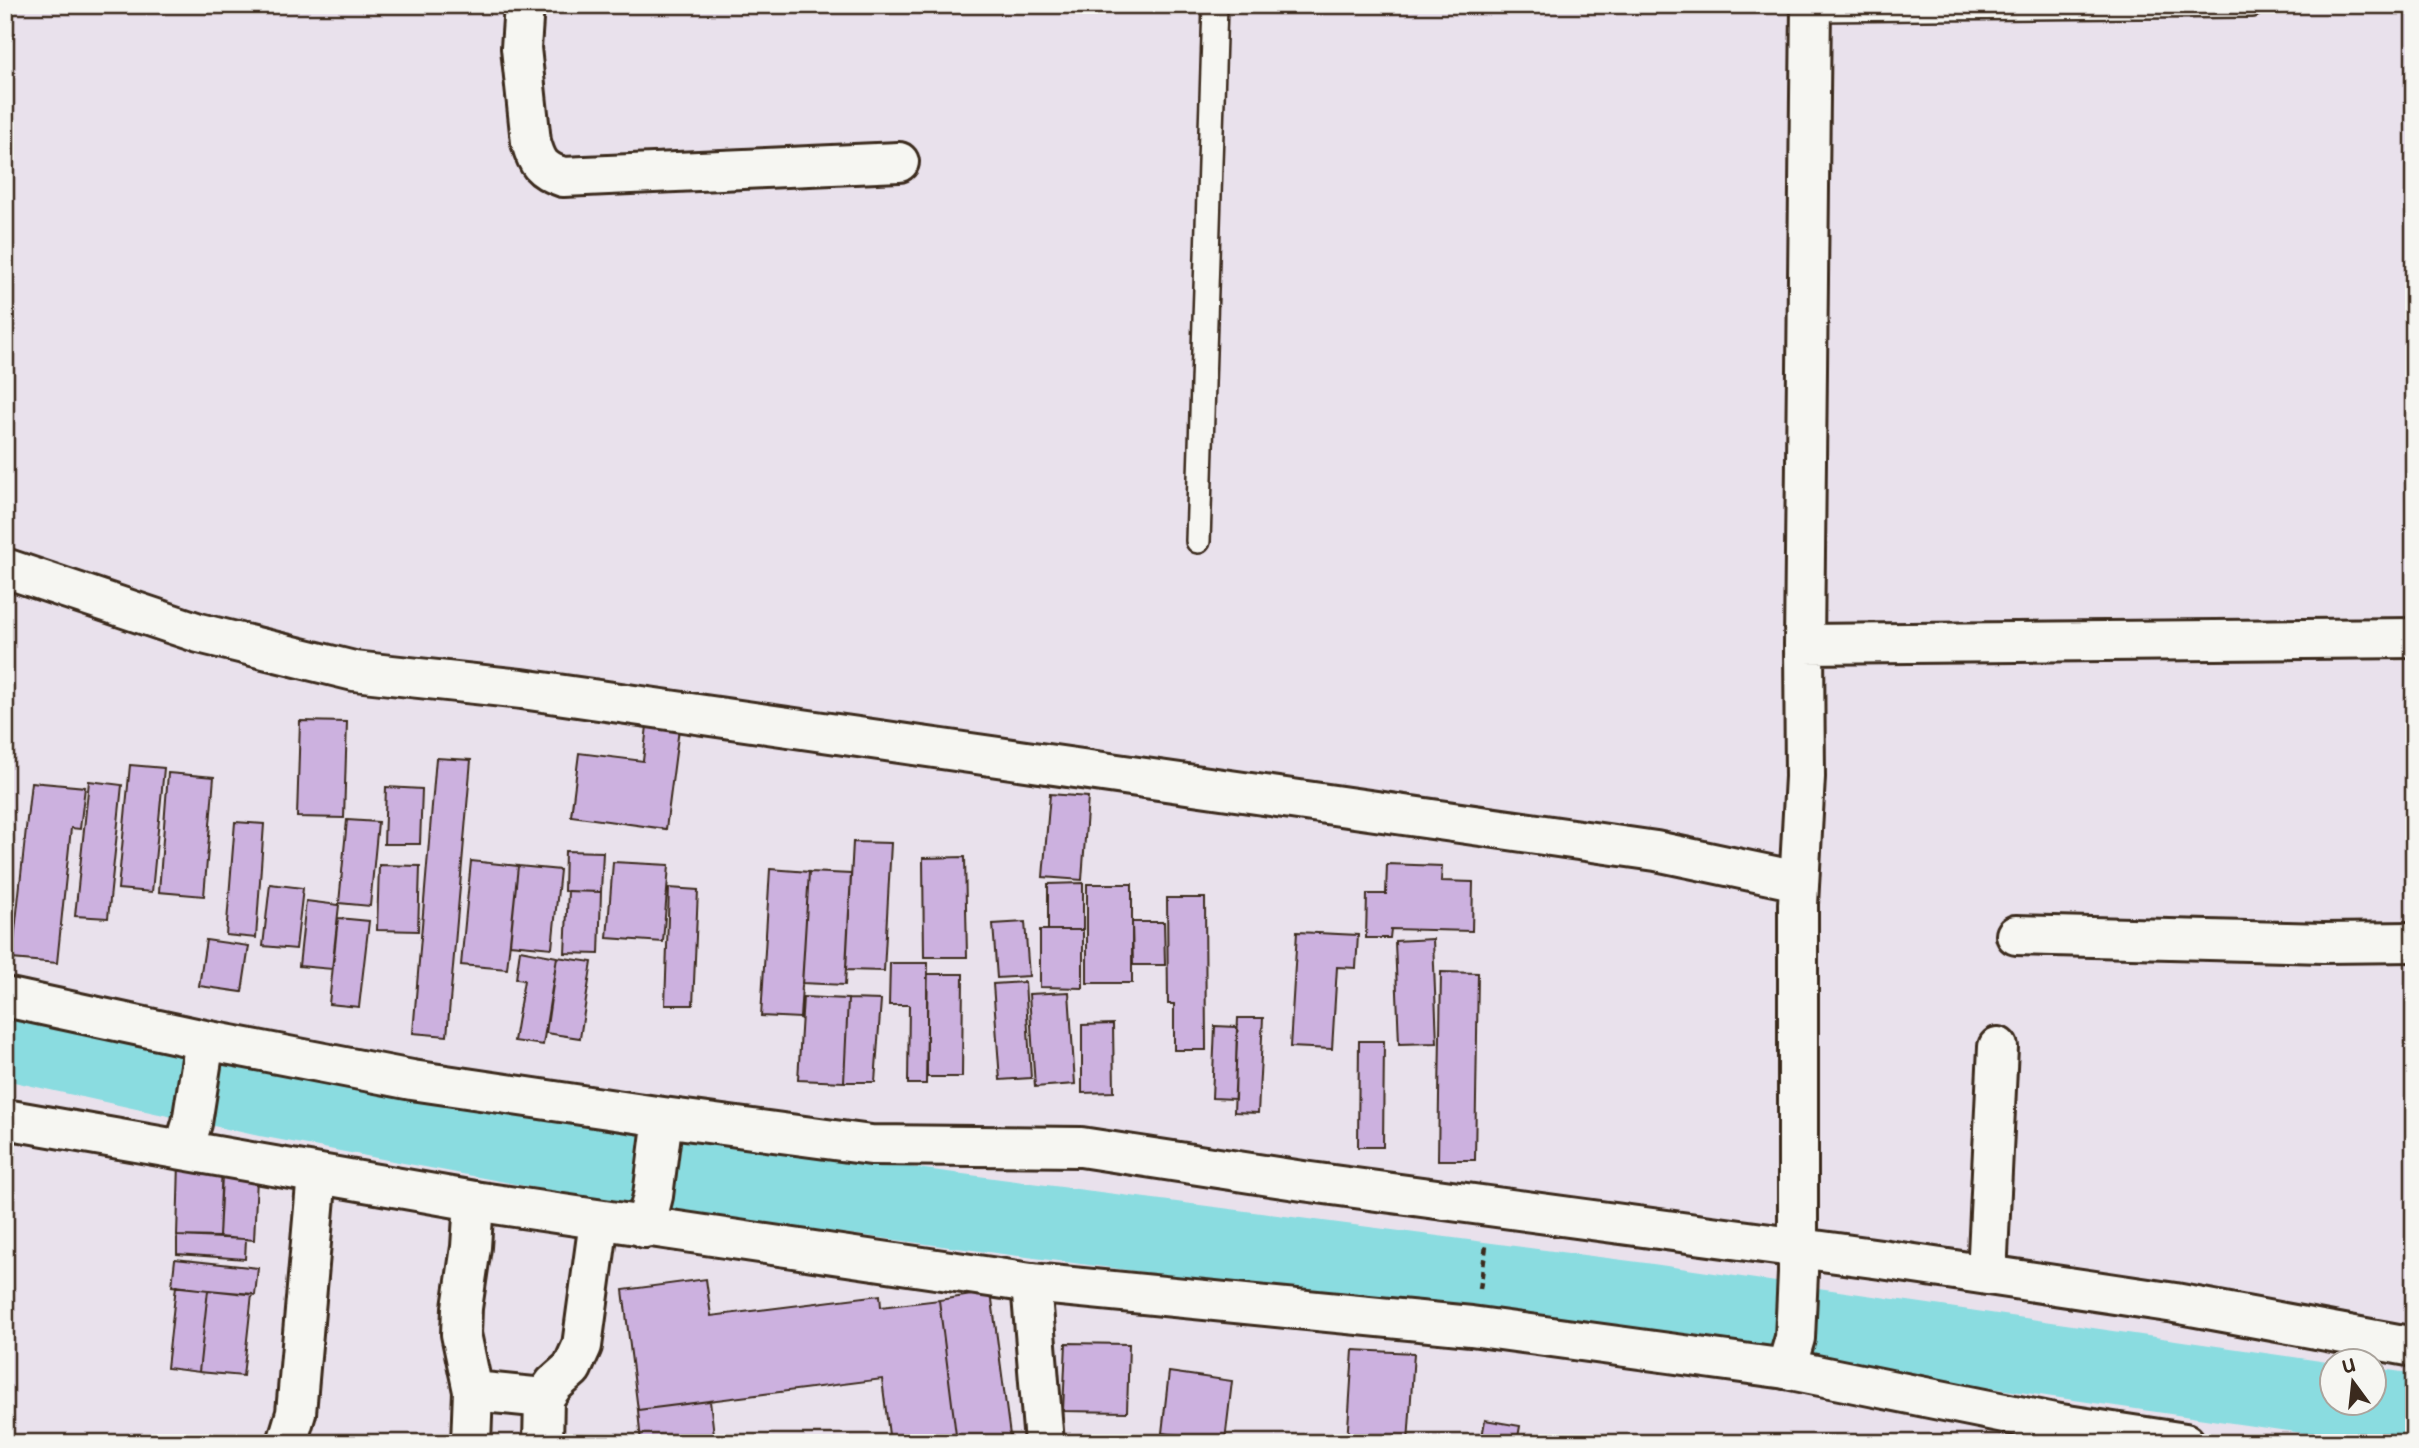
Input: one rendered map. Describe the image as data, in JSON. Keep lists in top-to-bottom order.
{
  "north": "top"
}
